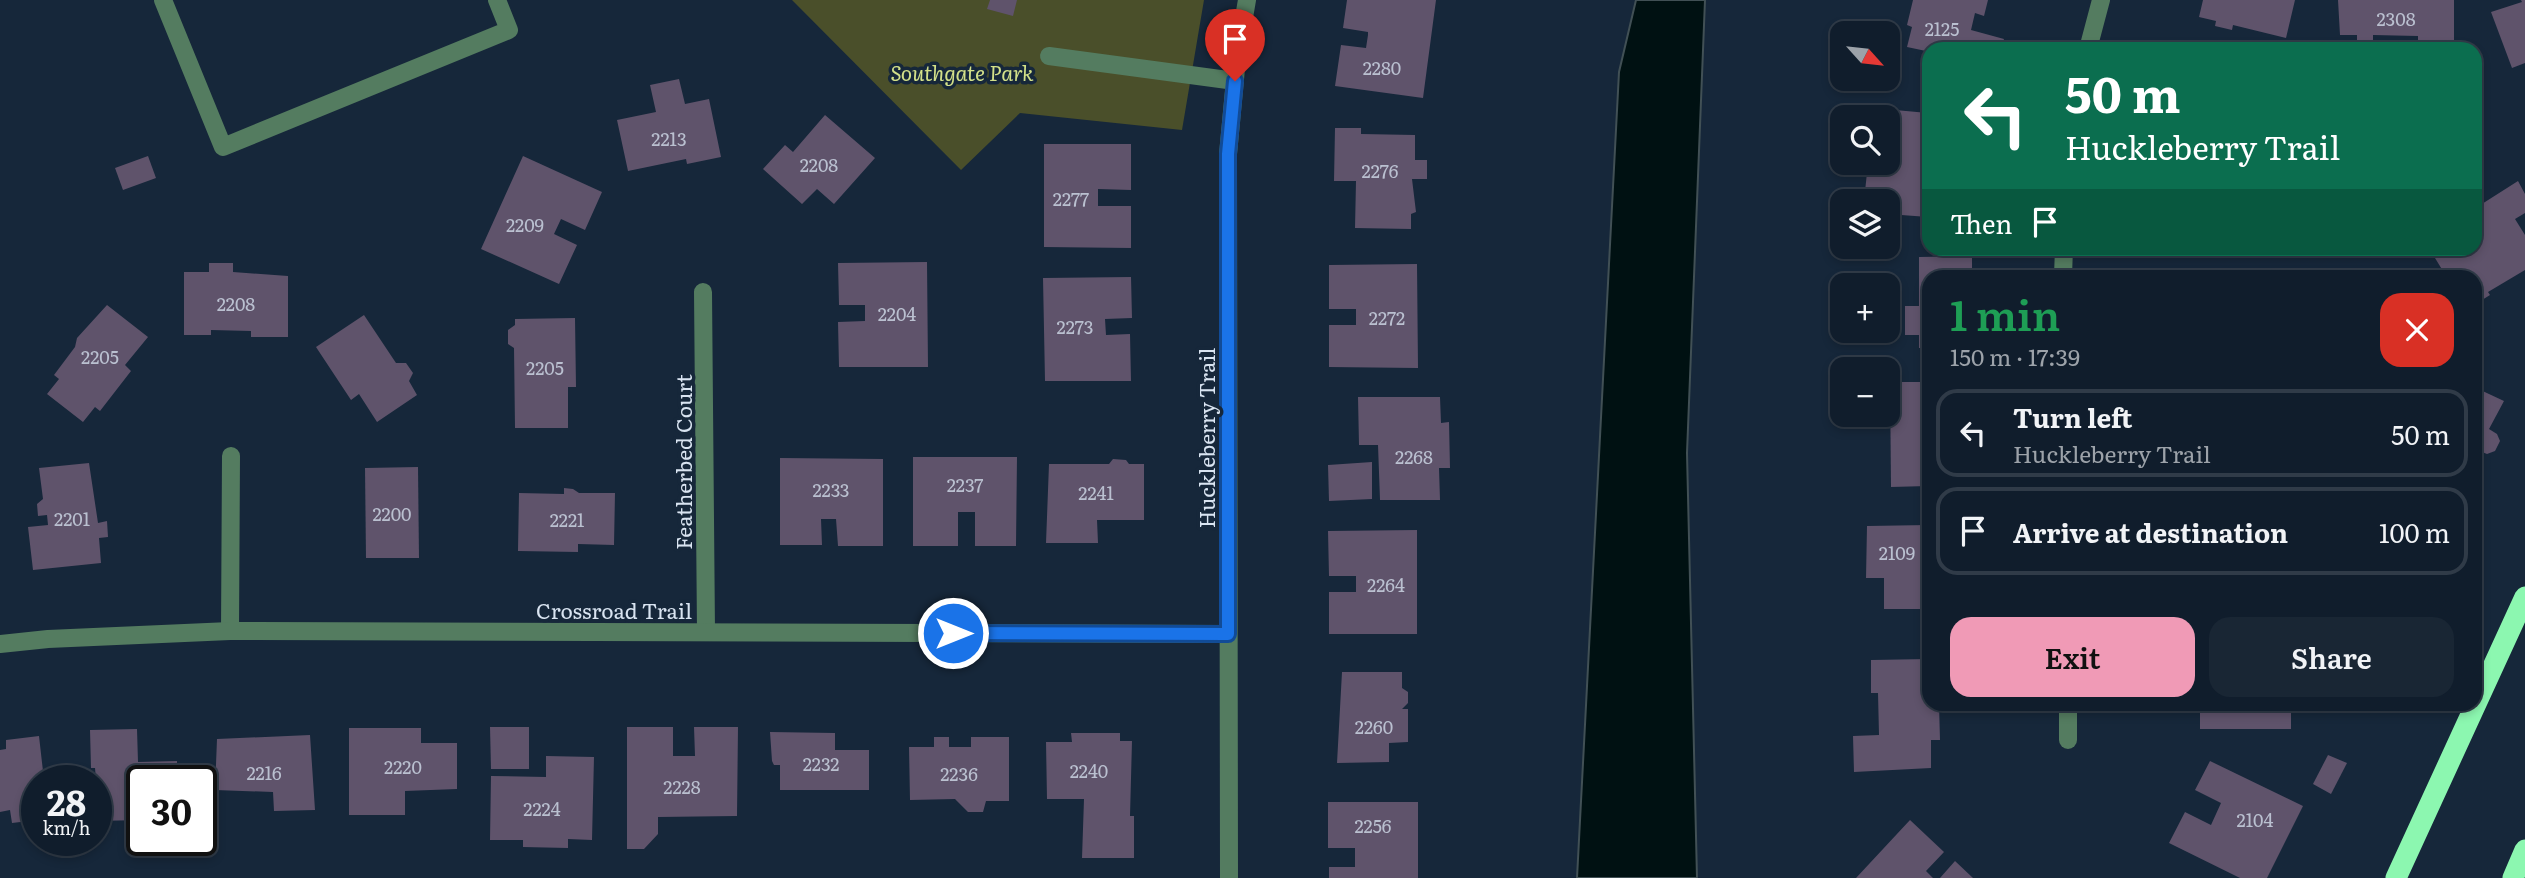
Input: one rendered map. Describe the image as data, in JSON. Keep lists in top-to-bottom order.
{
  "streets": {
    "street": ["Huckleberry Trail", "Featherbed Court", "Crossroad Trail"]
  },
  "crossings": [
    ["Huckleberry Trail", "Crossroad Trail"],
    ["Featherbed Court", "Crossroad Trail"]
  ],
  "parks": ["Southgate Park"],
  "house_numbers": [
    "2308",
    "2125",
    "2280",
    "2213",
    "2208",
    "2276",
    "2277",
    "2209",
    "2208",
    "2204",
    "2272",
    "2273",
    "2205",
    "2205",
    "2268",
    "2237",
    "2233",
    "2241",
    "2200",
    "2201",
    "2221",
    "2109",
    "2264",
    "2260",
    "2232",
    "2220",
    "2240",
    "2216",
    "2236",
    "2228",
    "2224",
    "2104",
    "2256"
  ],
  "north": "bottom right",
  "page": {
    "map_buttons": ["+", "−"],
    "turn": ["50 m", "Huckleberry Trail"],
    "then": "Then",
    "heading": ["1 min", "150 m · 17:39"],
    "list": [
      {
        "name": "Turn left",
        "note": "Huckleberry Trail",
        "value": "50 m"
      },
      {
        "name": "Arrive at destination",
        "value": "100 m"
      }
    ],
    "buttons": ["Exit", "Share"],
    "speed": "28 km/h",
    "limit": "30"
  }
}
